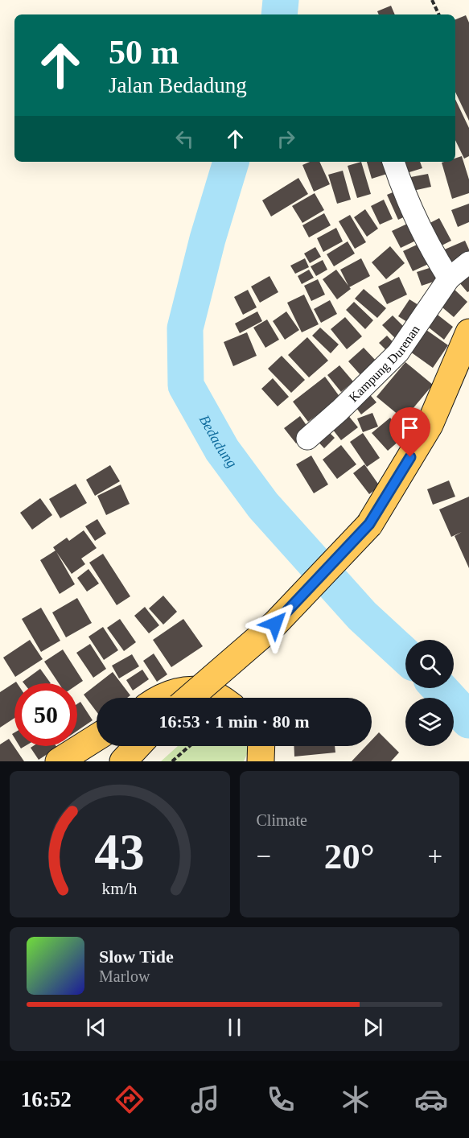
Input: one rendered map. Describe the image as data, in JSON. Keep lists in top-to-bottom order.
{
  "streets": {
    "street": ["Kampung Durenan"]
  },
  "water": ["Bedadung"],
  "page": {
    "turn": ["50 m", "Jalan Bedadung"],
    "limit": "50",
    "trip": "16:53 · 1 min · 80 m",
    "tile": "Climate",
    "heat": ["−", "20°", "+"],
    "song": ["Slow Tide", "Marlow"],
    "tabs": "16:52",
    "gauge": ["43", "km/h"]
  }
}
